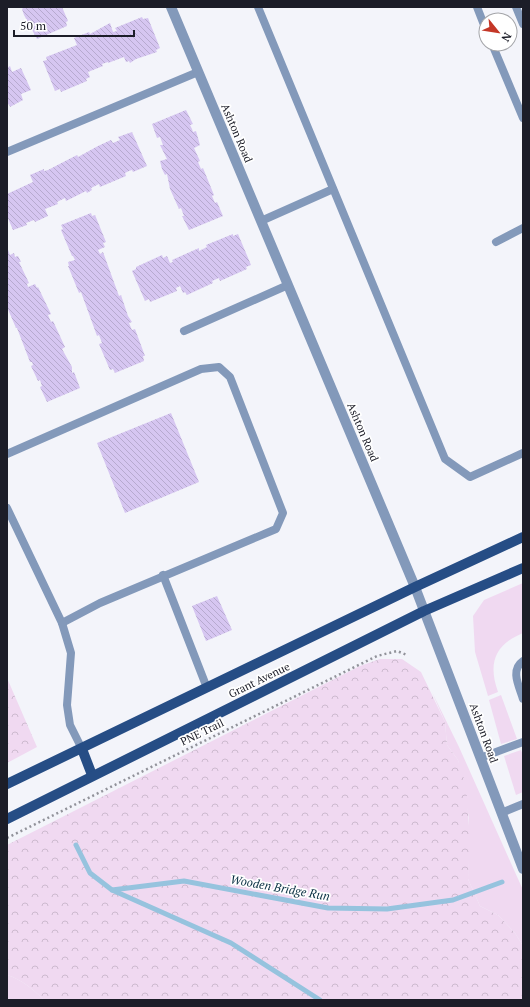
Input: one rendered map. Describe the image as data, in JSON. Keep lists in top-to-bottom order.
{
  "streets": {
    "main road": ["Grant Avenue"],
    "street": ["Ashton Road"],
    "path": ["PNE Trail"]
  },
  "crossings": [
    ["Ashton Road", "Grant Avenue"]
  ],
  "water": ["Wooden Bridge Run"],
  "scale_bar": "50 m",
  "north": "bottom right"
}
